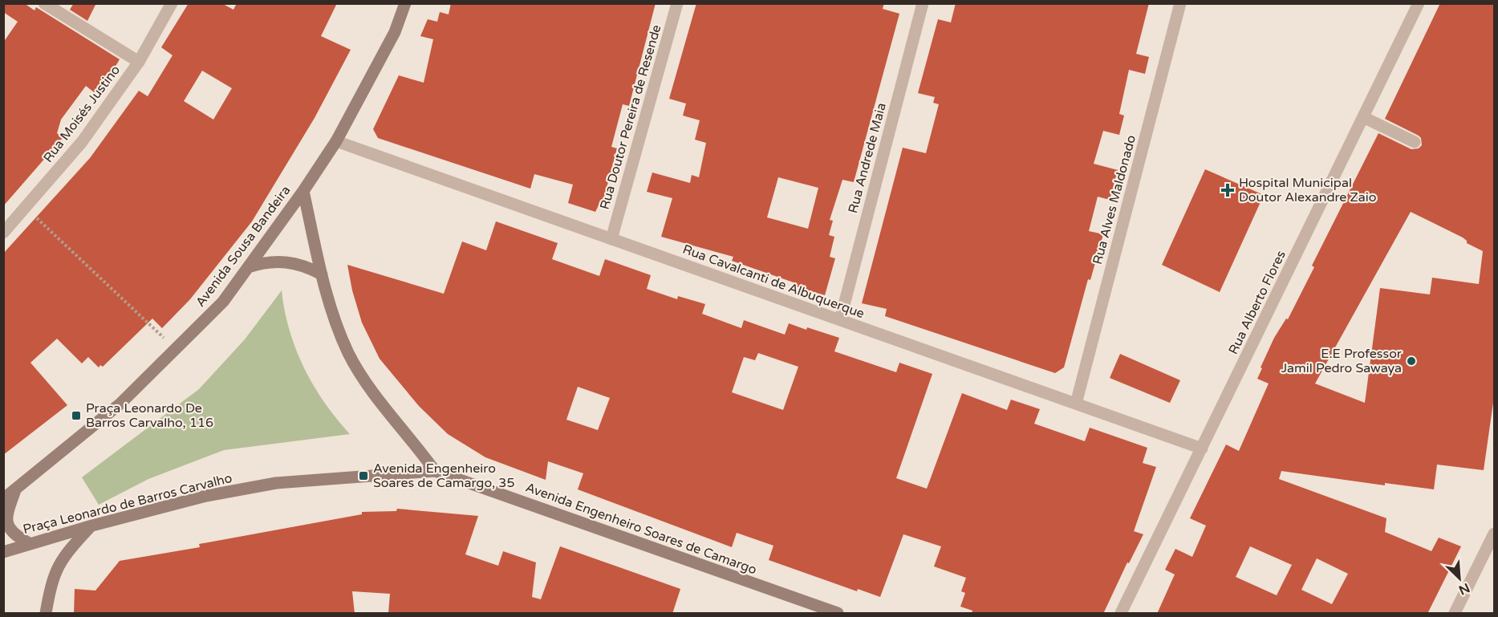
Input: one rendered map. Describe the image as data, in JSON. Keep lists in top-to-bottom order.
{
  "streets": {
    "street": [
      "Rua Moisés Justino",
      "Rua Doutor Pereira de Resende",
      "Rua Andrede Maia",
      "Rua Alves Maldonado",
      "Avenida Sousa Bandeira",
      "Rua Cavalcanti de Albuquerque",
      "Rua Alberto Flores",
      "Praça Leonardo de Barros Carvalho",
      "Avenida Engenheiro Soares de Camargo"
    ]
  },
  "crossings": [
    ["Rua Doutor Pereira de Resende", "Rua Cavalcanti de Albuquerque"],
    ["Rua Andrede Maia", "Rua Cavalcanti de Albuquerque"],
    ["Rua Alves Maldonado", "Rua Cavalcanti de Albuquerque"],
    ["Avenida Sousa Bandeira", "Rua Cavalcanti de Albuquerque"],
    ["Rua Cavalcanti de Albuquerque", "Rua Alberto Flores"],
    ["Praça Leonardo de Barros Carvalho", "Avenida Engenheiro Soares de Camargo"]
  ],
  "places": {
    "health": ["Hospital Municipal Doutor Alexandre Zaio"],
    "other": ["E.E Professor Jamil Pedro Sawaya"],
    "transit": ["Praça Leonardo De Barros Carvalho, 116", "Avenida Engenheiro Soares de Camargo, 35"]
  },
  "north": "bottom right"
}
